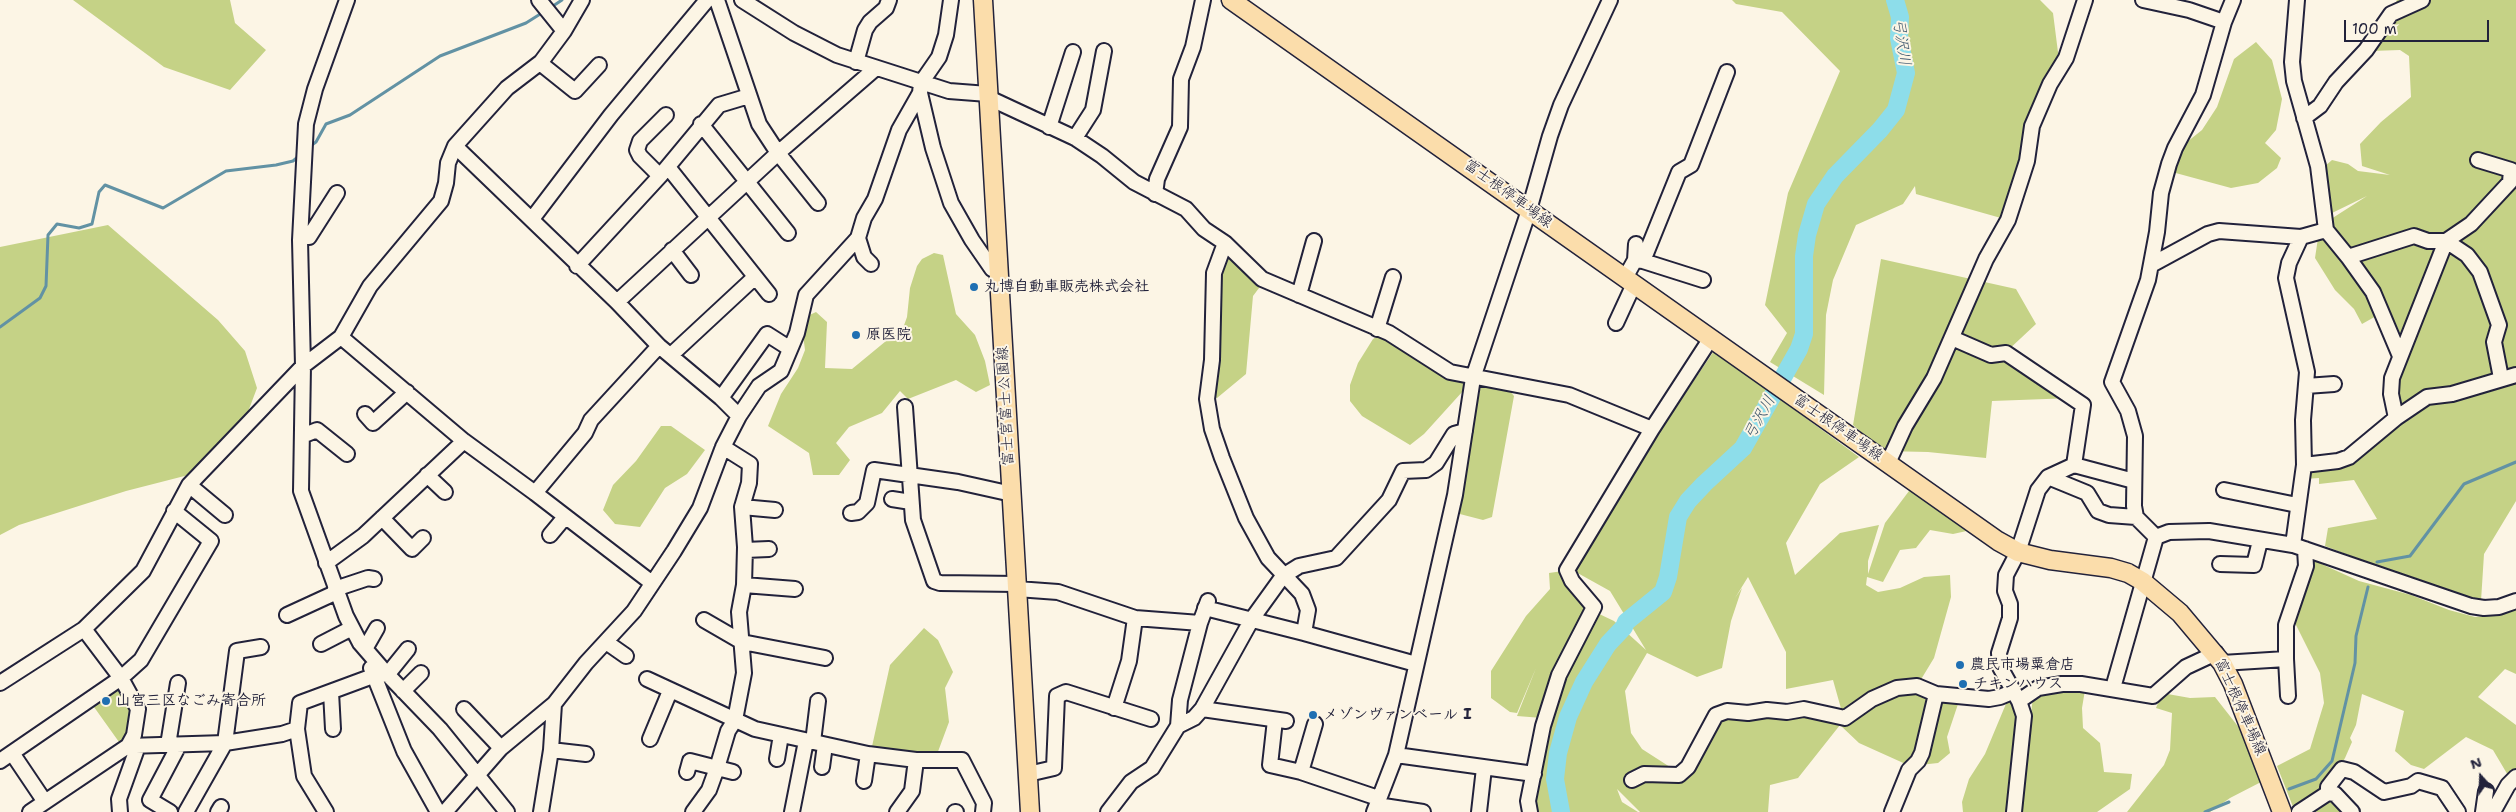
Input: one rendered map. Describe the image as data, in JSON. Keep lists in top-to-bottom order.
{
  "streets": {
    "main road": ["富士根停車場線", "富士宮富士公園線"]
  },
  "water": ["弓沢川"],
  "places": [
    "丸博自動車販売株式会社",
    "原医院",
    "農民市場粟倉店",
    "チキンハウス",
    "山宮三区なごみ寄合所",
    "メゾンヴァンベール I"
  ],
  "scale_bar": "100 m",
  "north": "top"
}
